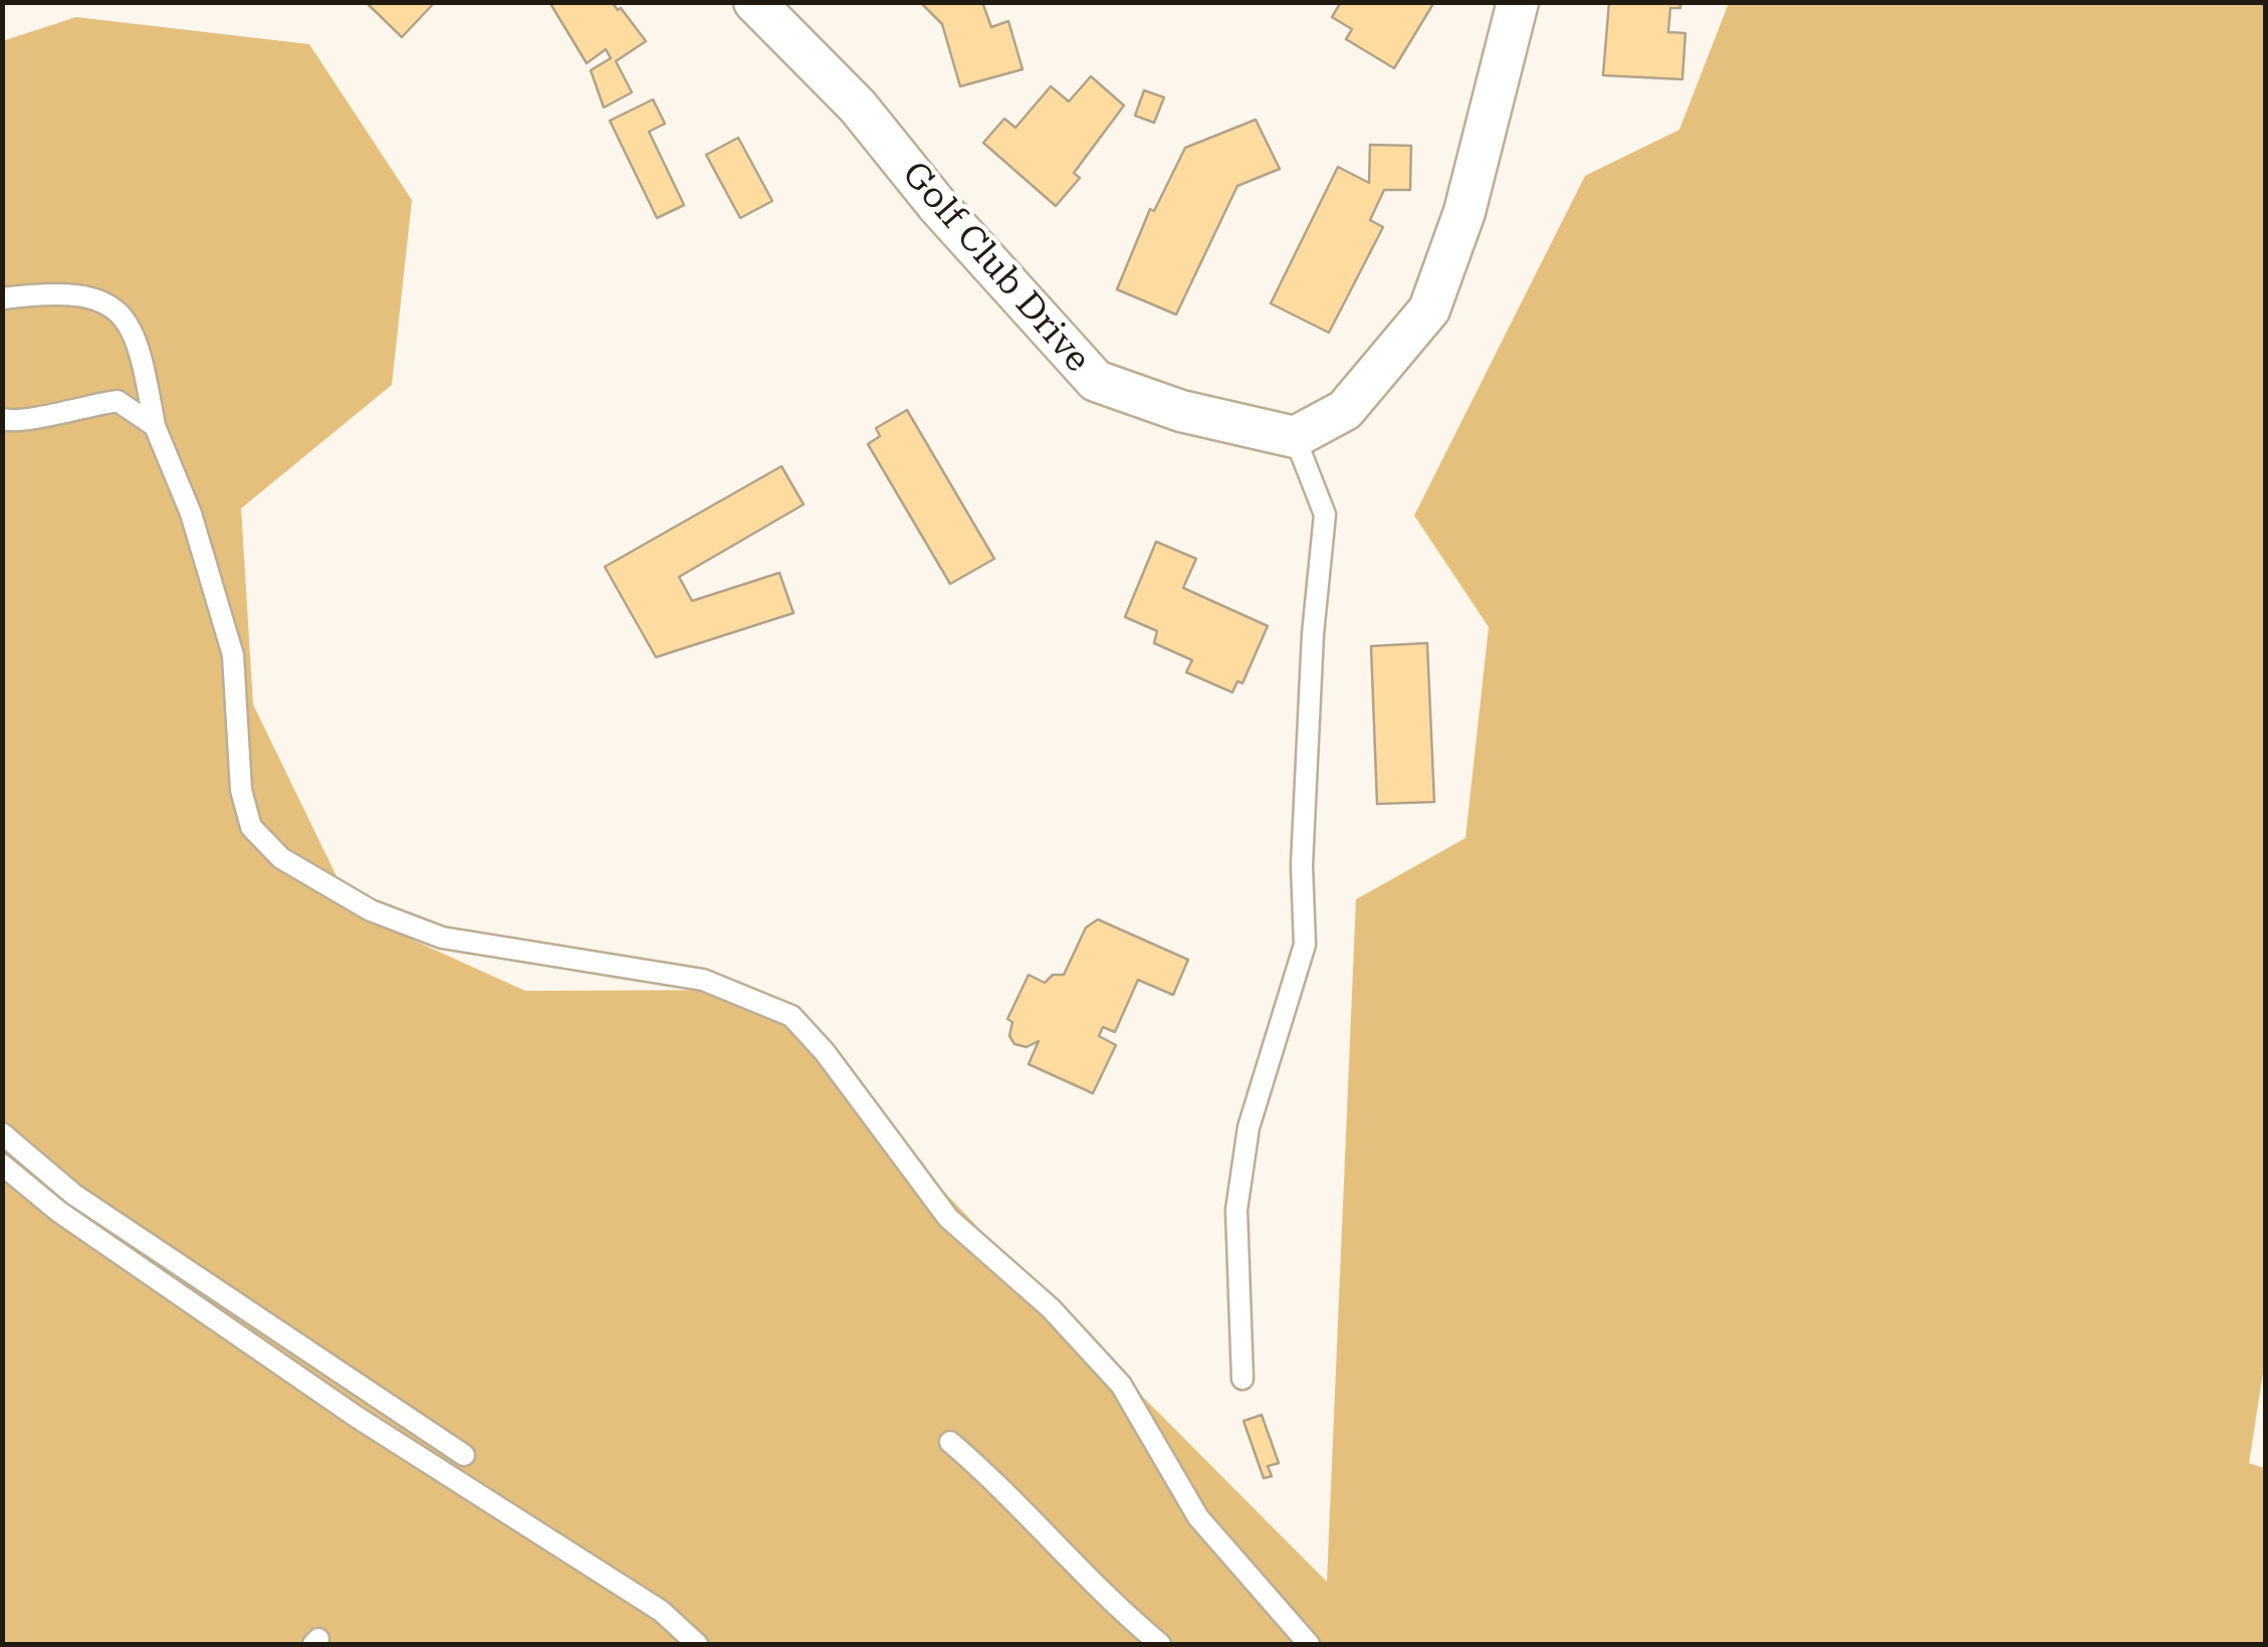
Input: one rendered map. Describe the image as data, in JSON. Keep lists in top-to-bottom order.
{
  "streets": {
    "street": ["Golf Club Drive"]
  }
}
